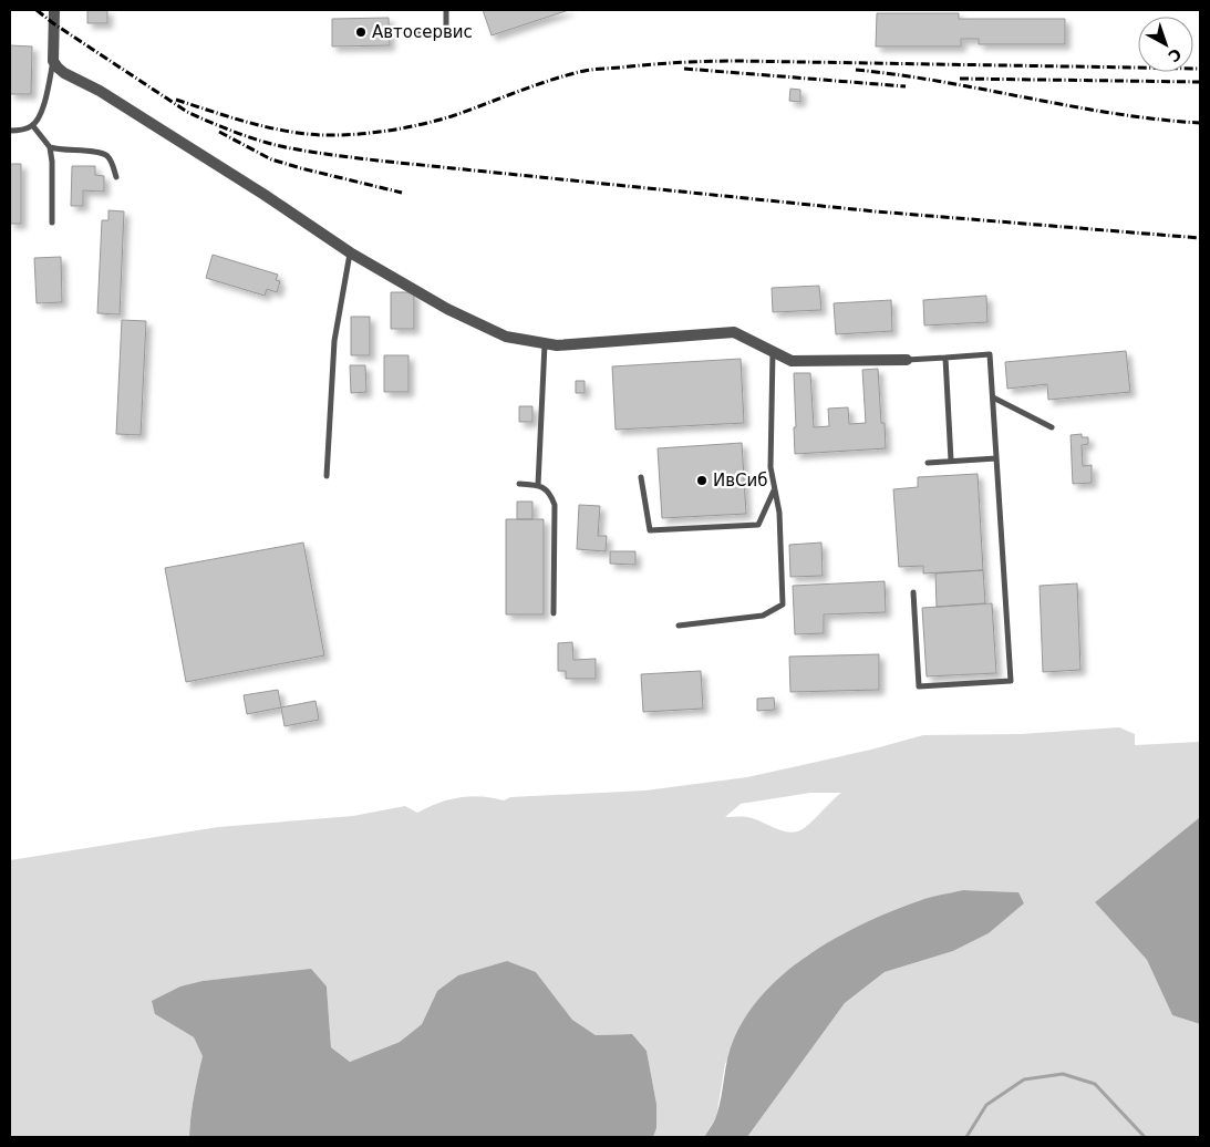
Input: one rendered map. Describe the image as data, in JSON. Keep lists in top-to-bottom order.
{
  "places": ["Автосервис", "ИвСиб"],
  "north": "bottom right"
}
